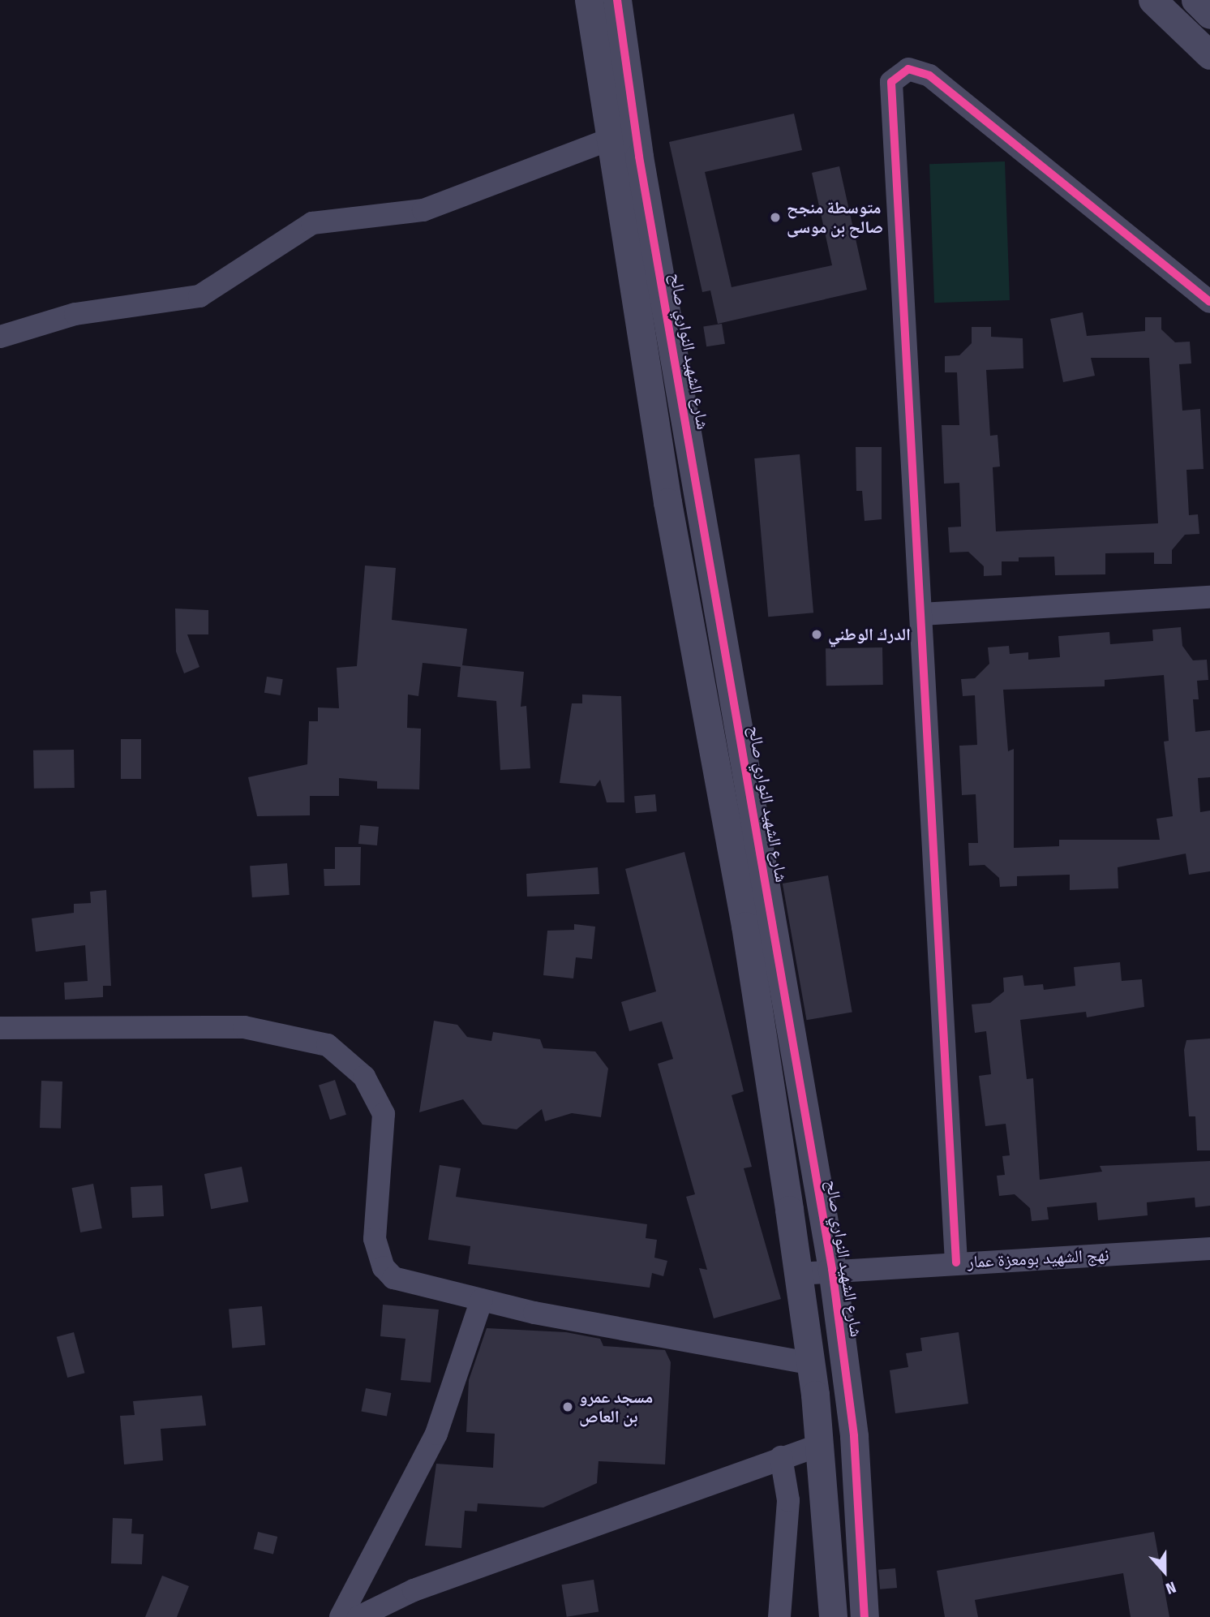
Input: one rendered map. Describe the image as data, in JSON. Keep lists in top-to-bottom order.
{
  "streets": {
    "street": ["شارع الشهيد النواري صالح", "نهج الشهيد بومعزة عمار"]
  },
  "crossings": [
    ["شارع الشهيد النواري صالح", "نهج الشهيد بومعزة عمار"]
  ],
  "places": ["متوسطة منجح صالح بن موسى", "الدرك الوطني", "مسجد عمرو بن العاص"],
  "north": "bottom"
}
